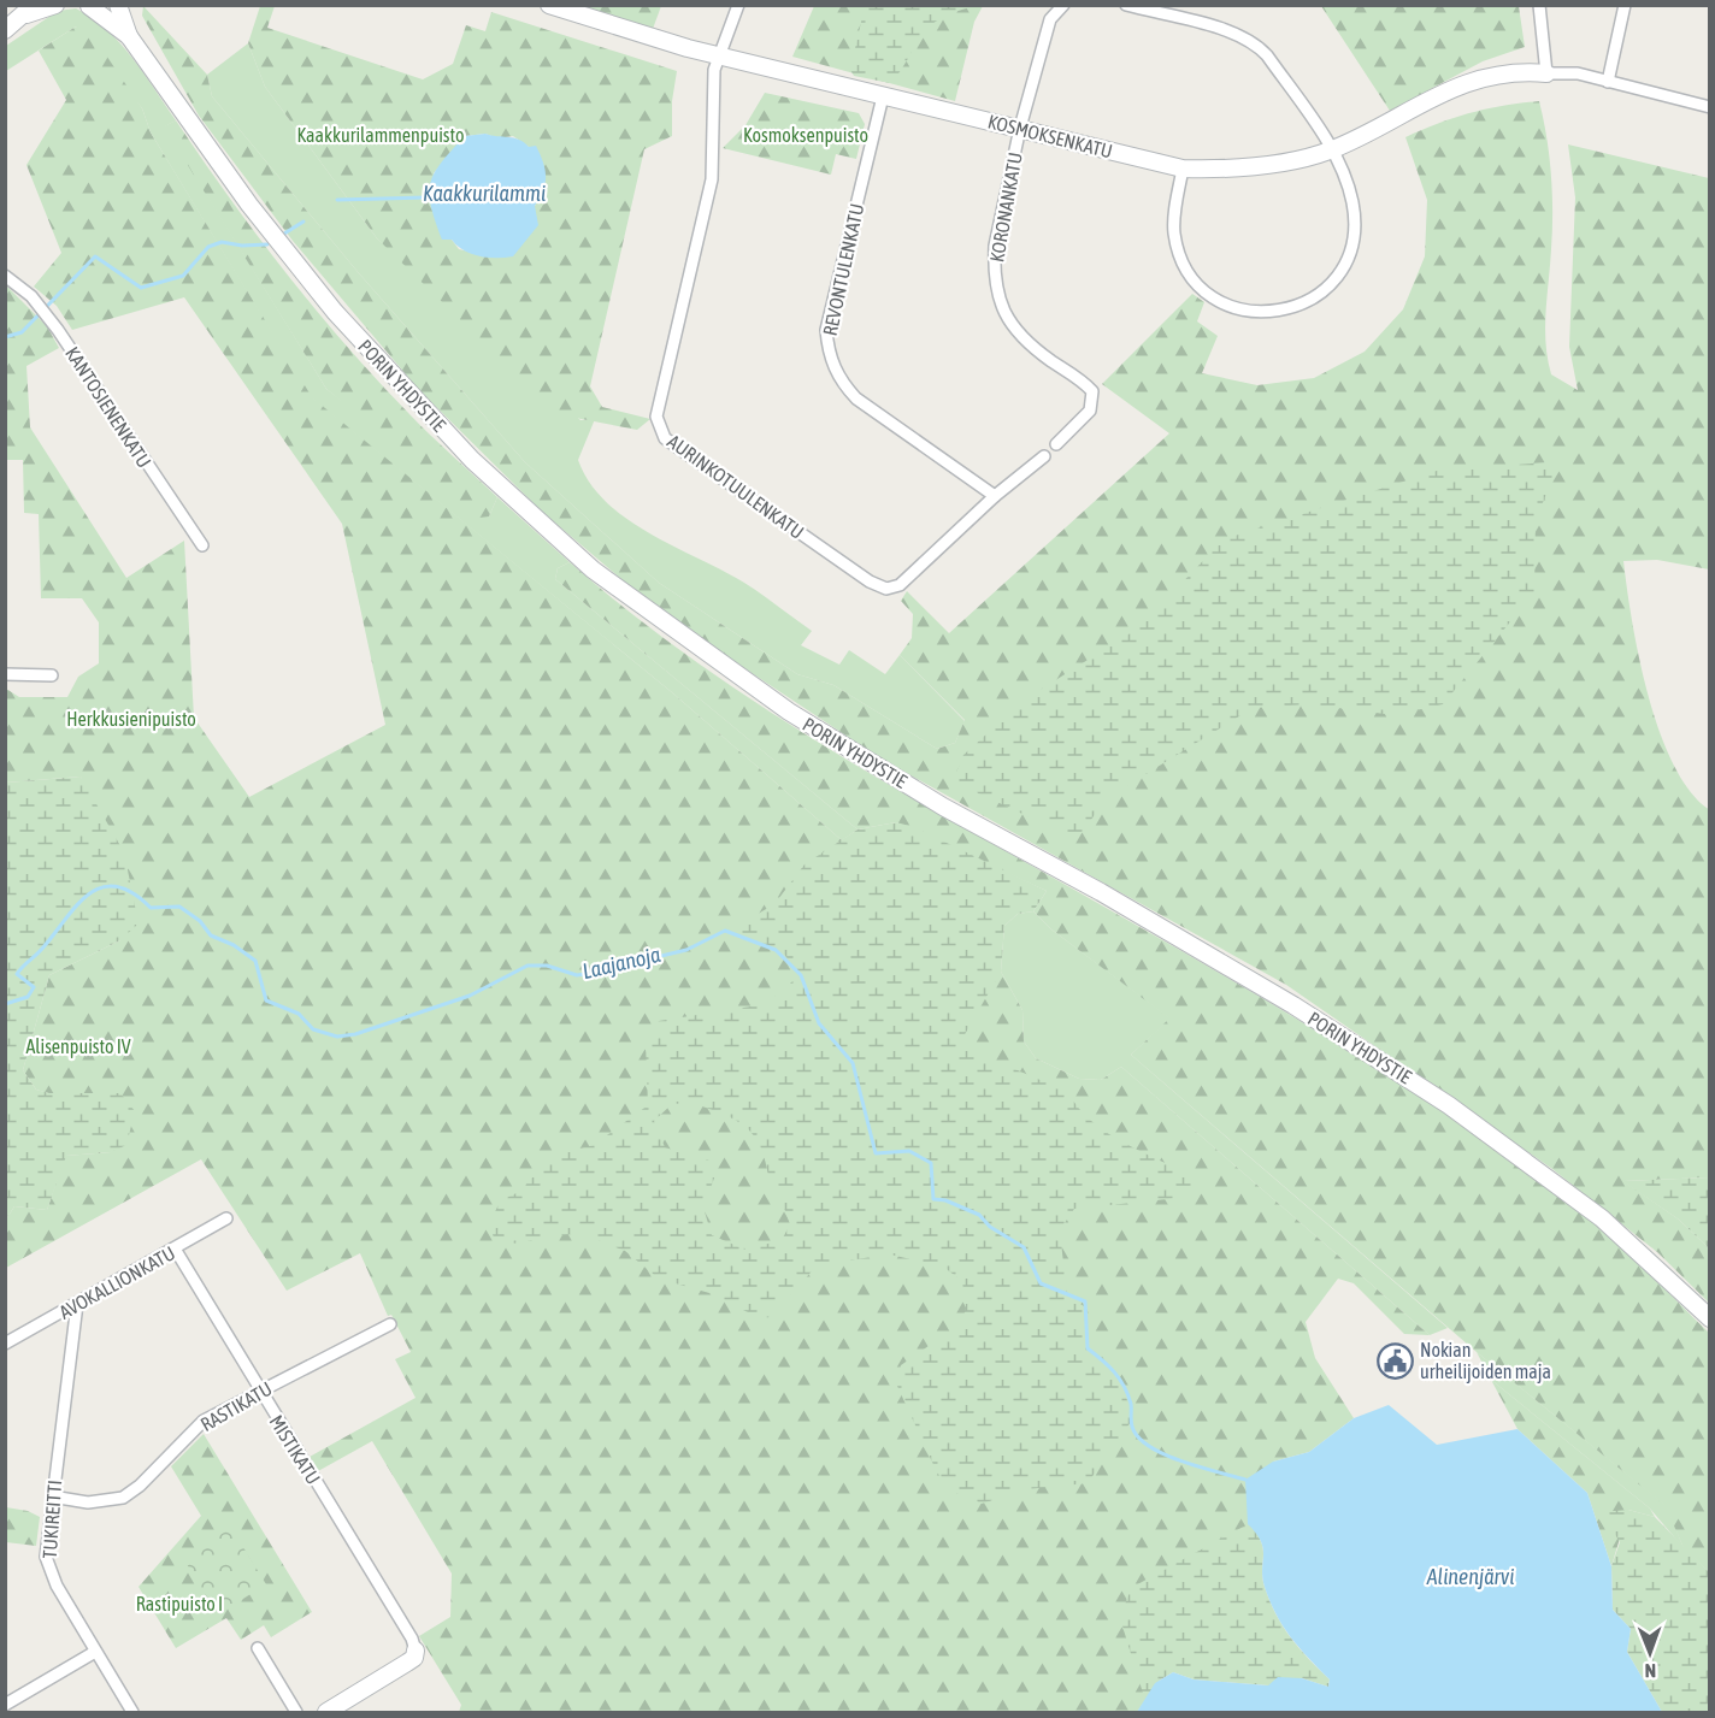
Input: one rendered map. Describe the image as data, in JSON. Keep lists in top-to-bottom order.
{
  "streets": {
    "main road": ["KOSMOKSENKATU", "PORIN YHDYSTIE"],
    "street": [
      "KORONANKATU",
      "REVONTULENKATU",
      "KANTOSIENENKATU",
      "AURINKOTUULENKATU",
      "AVOKALLIONKATU",
      "RASTIKATU",
      "MISTIKATU",
      "TUKIREITTI"
    ]
  },
  "crossings": [
    ["KOSMOKSENKATU", "KORONANKATU"],
    ["KOSMOKSENKATU", "REVONTULENKATU"],
    ["KOSMOKSENKATU", "AURINKOTUULENKATU"],
    ["REVONTULENKATU", "AURINKOTUULENKATU"],
    ["AVOKALLIONKATU", "MISTIKATU"],
    ["AVOKALLIONKATU", "TUKIREITTI"],
    ["RASTIKATU", "MISTIKATU"],
    ["RASTIKATU", "TUKIREITTI"]
  ],
  "water": ["Kaakkurilammi", "Laajanoja", "Alinenjärvi"],
  "parks": [
    "Kaakkurilammenpuisto",
    "Kosmoksenpuisto",
    "Herkkusienipuisto",
    "Alisenpuisto IV",
    "Rastipuisto I"
  ],
  "places": {
    "public building": ["Nokian urheilijoiden maja"]
  },
  "north": "bottom"
}
